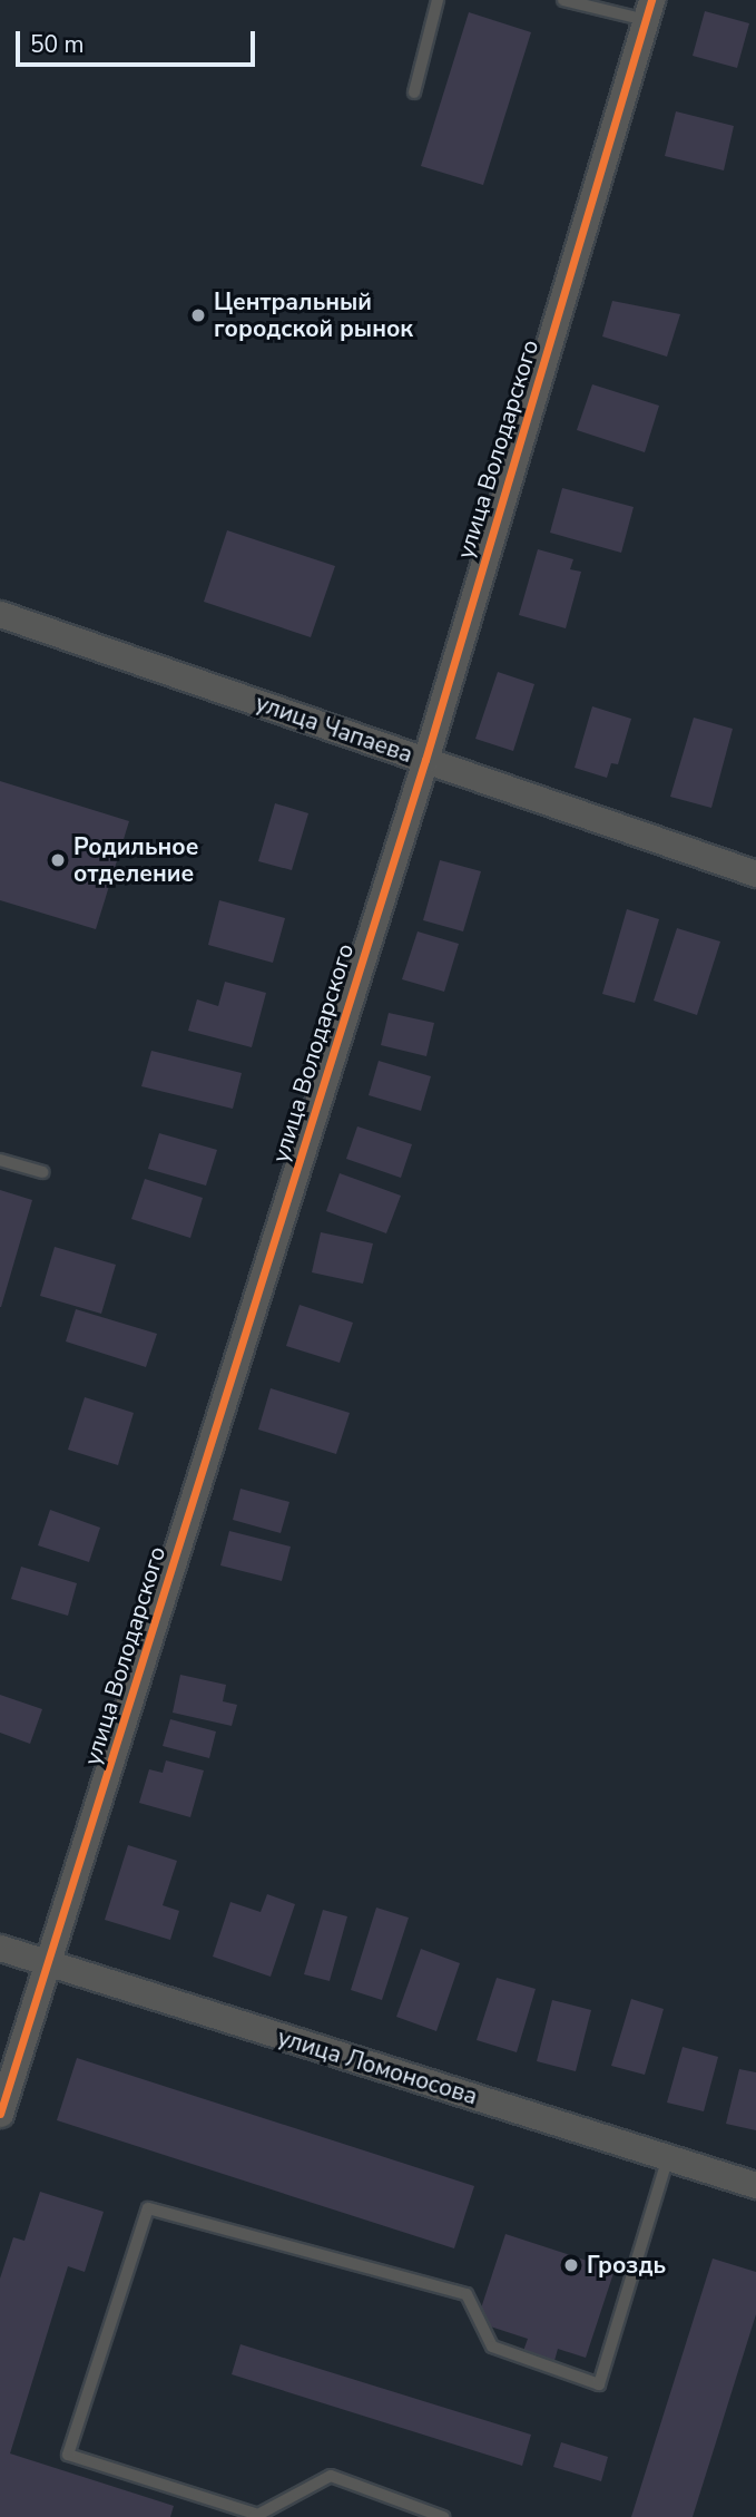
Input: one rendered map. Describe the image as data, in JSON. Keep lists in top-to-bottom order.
{
  "streets": {
    "street": ["улица Володарского", "улица Чапаева", "улица Ломоносова"]
  },
  "crossings": [
    ["улица Володарского", "улица Чапаева"],
    ["улица Володарского", "улица Ломоносова"]
  ],
  "places": ["Центральный городской рынок", "Родильное отделение", "Гроздь"],
  "scale_bar": "50 m"
}
